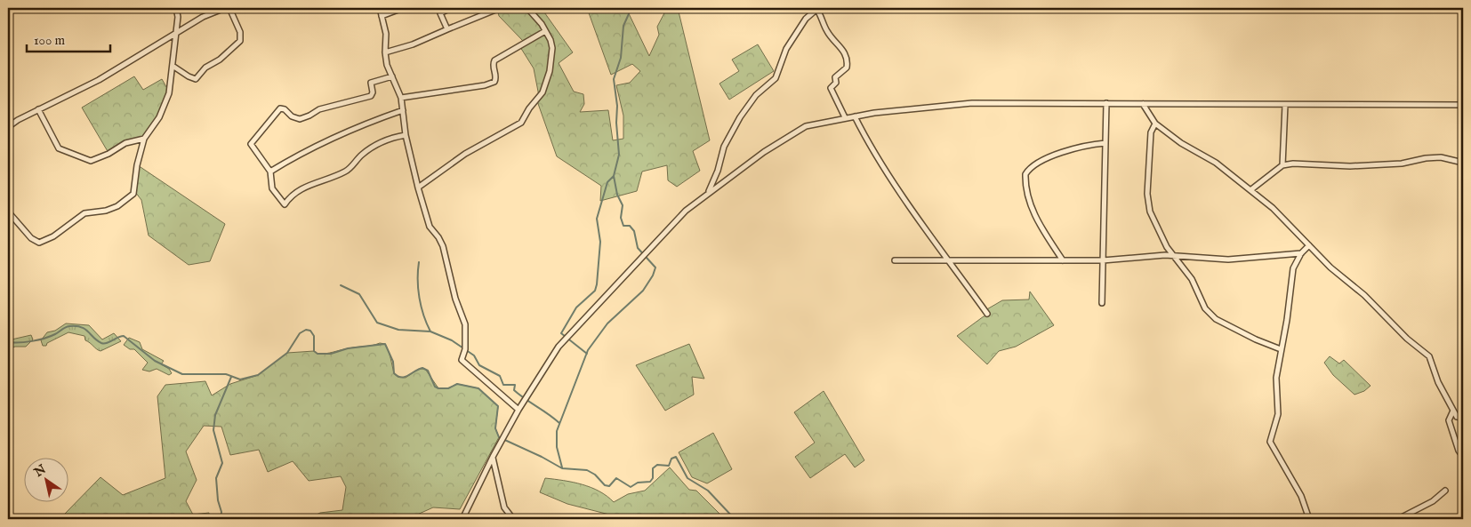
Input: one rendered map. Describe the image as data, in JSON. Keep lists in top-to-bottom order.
{
  "scale_bar": "100 m",
  "north": "top left"
}
